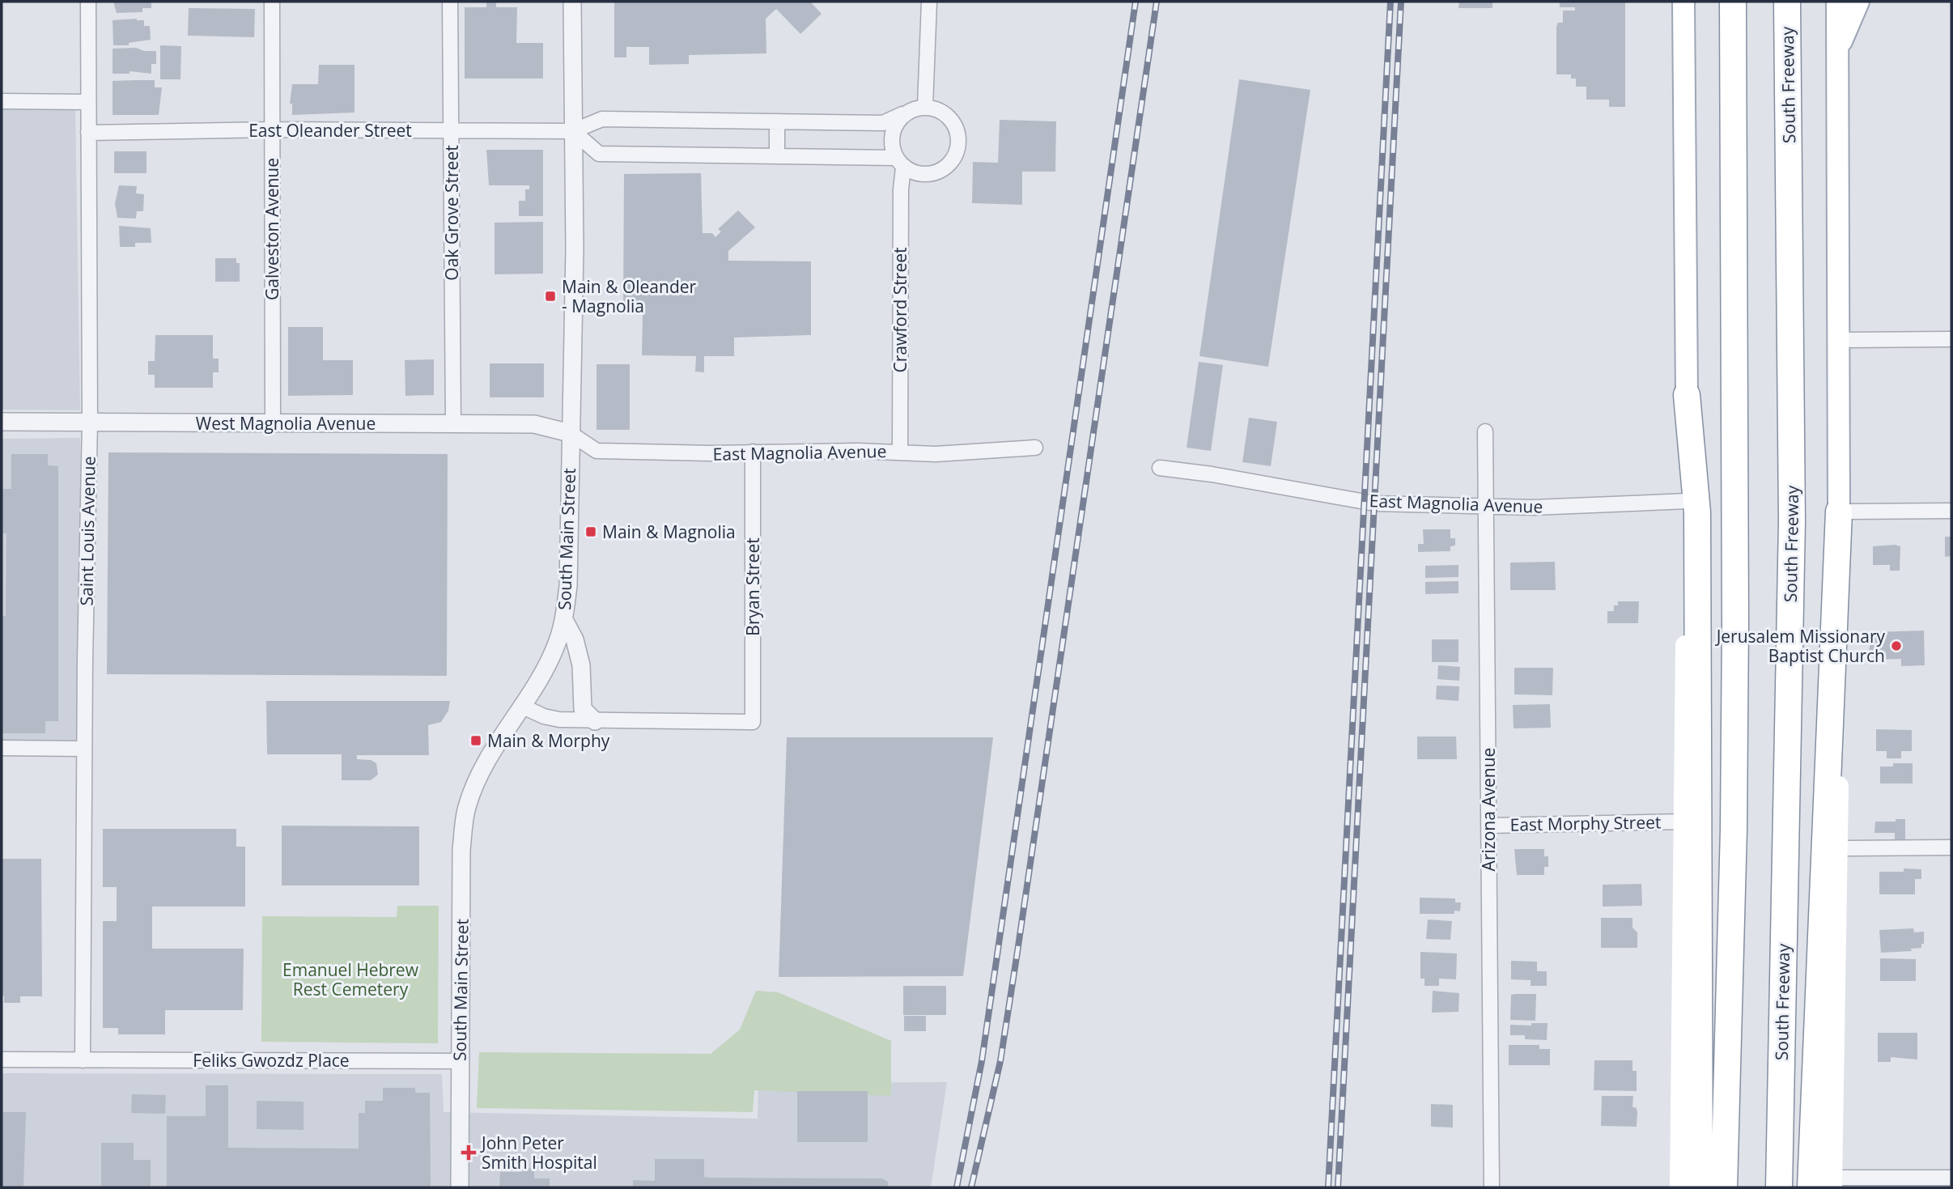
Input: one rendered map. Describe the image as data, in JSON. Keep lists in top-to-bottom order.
{
  "streets": {
    "highway": ["South Freeway"],
    "street": [
      "East Oleander Street",
      "Oak Grove Street",
      "Galveston Avenue",
      "Crawford Street",
      "West Magnolia Avenue",
      "East Magnolia Avenue",
      "Saint Louis Avenue",
      "South Main Street",
      "Bryan Street",
      "Arizona Avenue",
      "East Morphy Street",
      "Feliks Gwozdz Place"
    ]
  },
  "crossings": [
    ["East Oleander Street", "Oak Grove Street"],
    ["East Oleander Street", "Galveston Avenue"],
    ["East Oleander Street", "Crawford Street"],
    ["East Oleander Street", "Saint Louis Avenue"],
    ["East Oleander Street", "South Main Street"],
    ["Oak Grove Street", "West Magnolia Avenue"],
    ["Galveston Avenue", "West Magnolia Avenue"],
    ["Crawford Street", "East Magnolia Avenue"],
    ["West Magnolia Avenue", "East Magnolia Avenue"],
    ["West Magnolia Avenue", "Saint Louis Avenue"],
    ["West Magnolia Avenue", "South Main Street"],
    ["East Magnolia Avenue", "South Main Street"],
    ["East Magnolia Avenue", "Bryan Street"],
    ["East Magnolia Avenue", "Arizona Avenue"],
    ["Saint Louis Avenue", "Feliks Gwozdz Place"],
    ["South Main Street", "Feliks Gwozdz Place"],
    ["Arizona Avenue", "East Morphy Street"]
  ],
  "parks": ["Emanuel Hebrew Rest Cemetery"],
  "places": {
    "transit": ["Main & Oleander - Magnolia", "Main & Magnolia", "Main & Morphy"],
    "other": ["Jerusalem Missionary Baptist Church"],
    "health": ["John Peter Smith Hospital"]
  }
}
